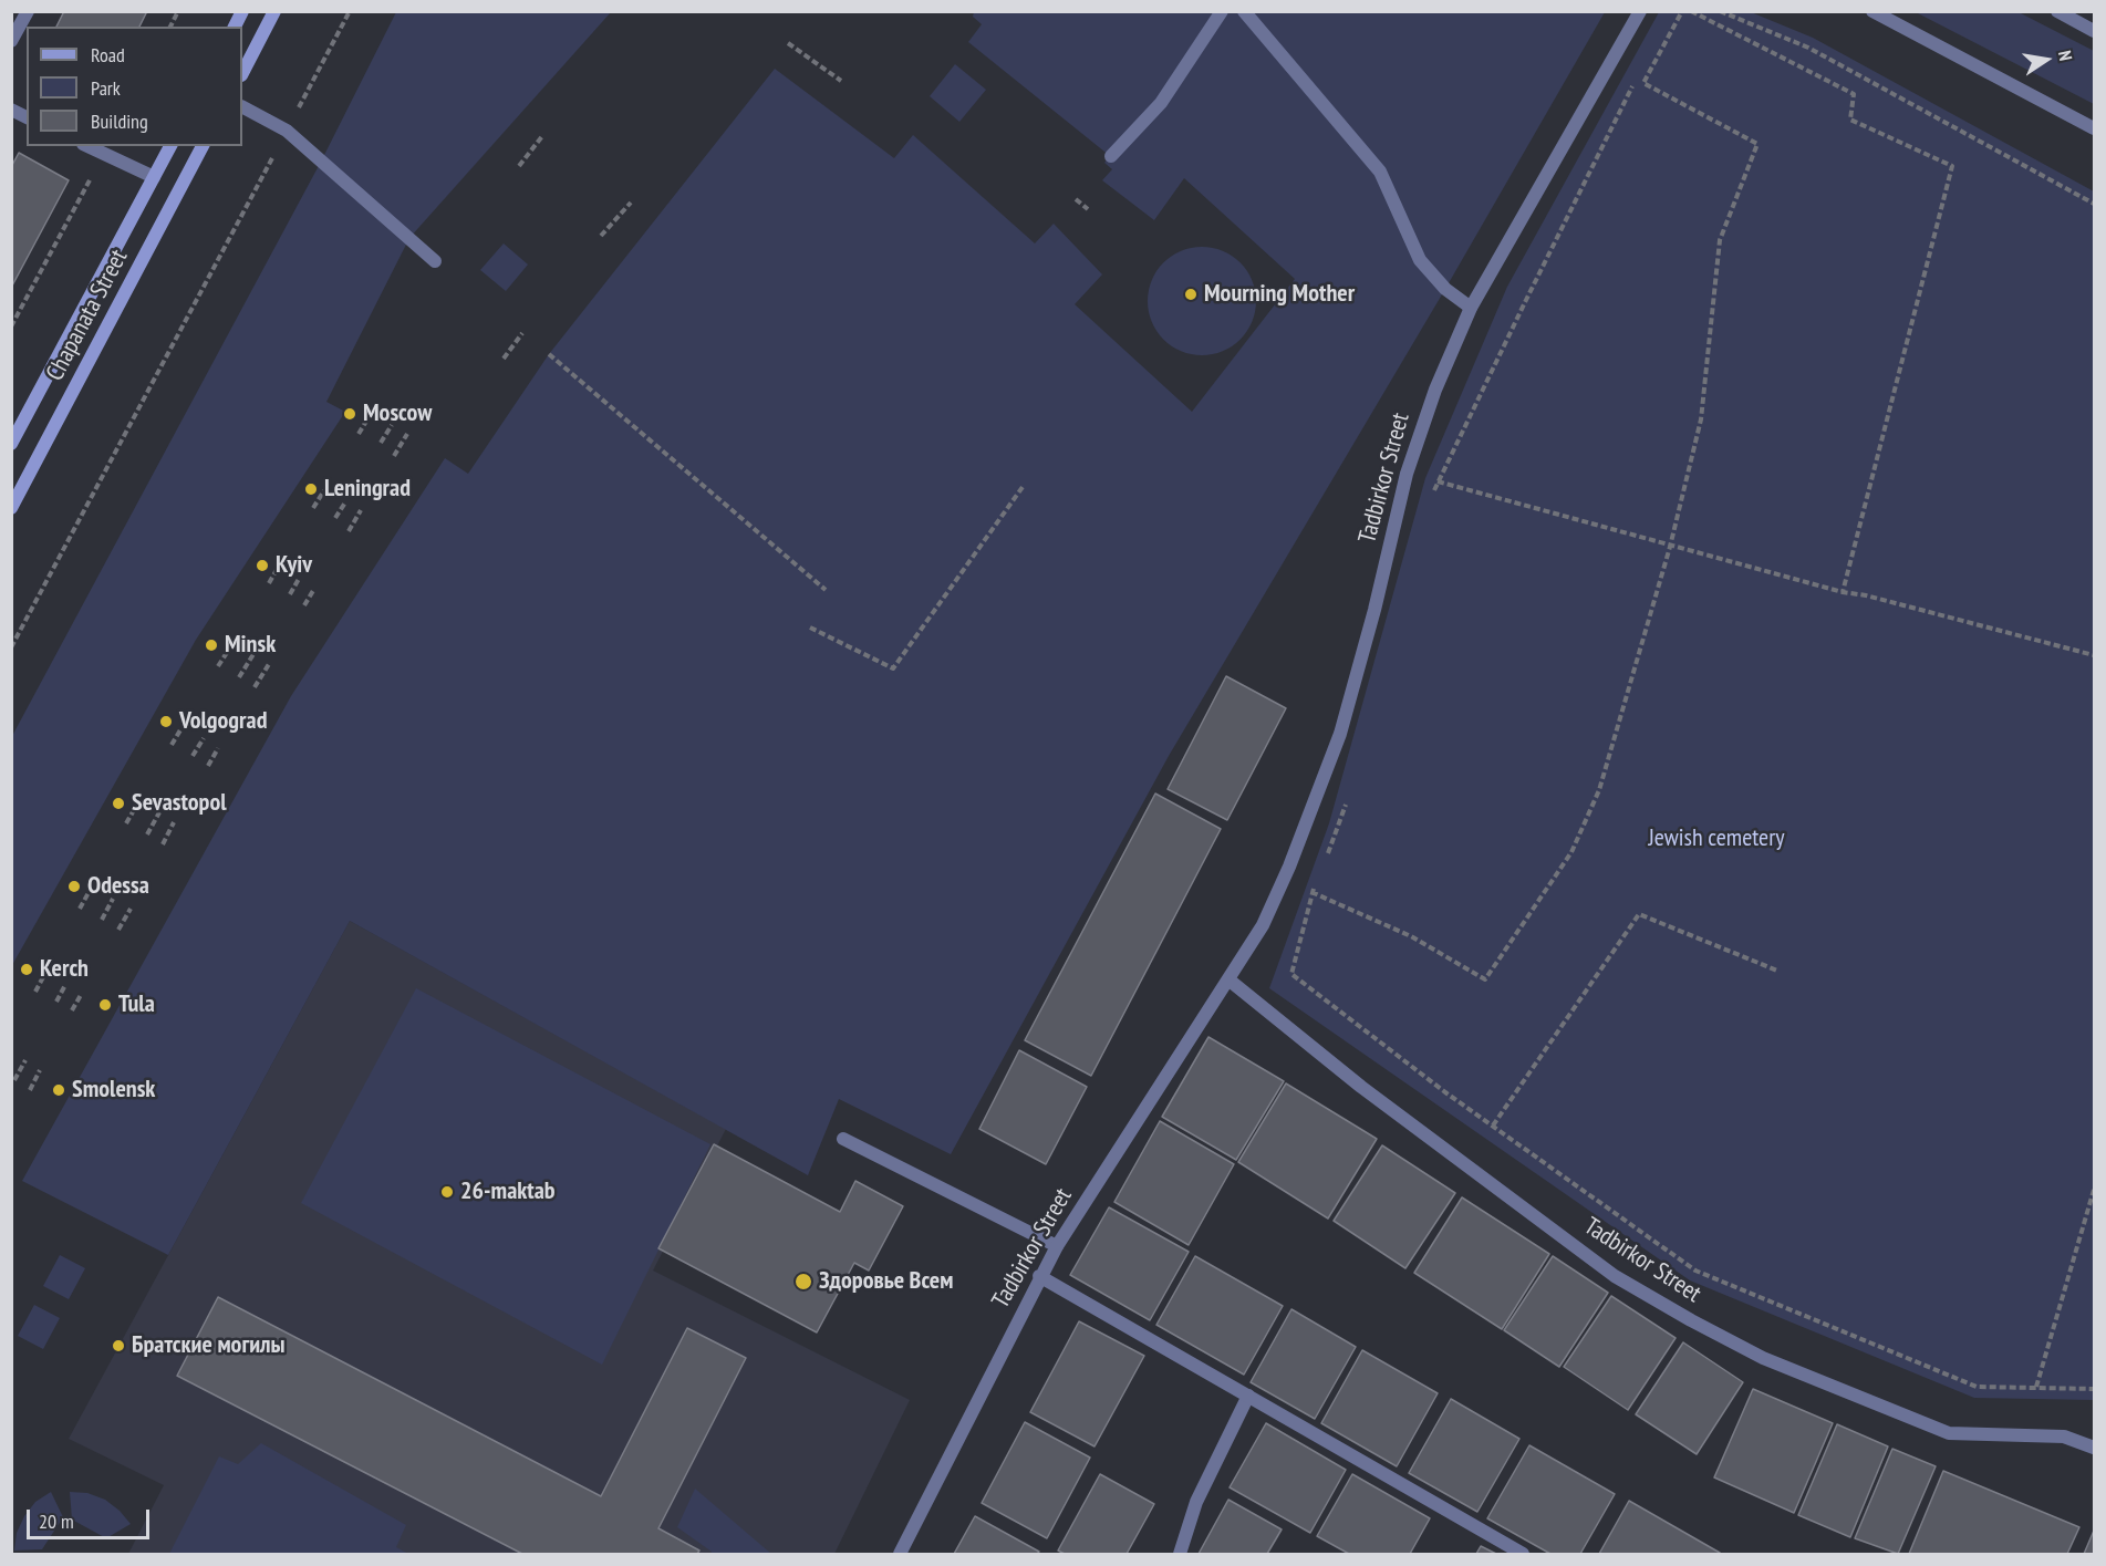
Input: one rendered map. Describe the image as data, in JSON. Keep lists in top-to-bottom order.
{
  "streets": {
    "main road": ["Chapanata Street"],
    "street": ["Tadbirkor Street"]
  },
  "parks": ["Jewish cemetery"],
  "places": [
    "Mourning Mother",
    "Moscow",
    "Leningrad",
    "Kyiv",
    "Minsk",
    "Volgograd",
    "Sevastopol",
    "Odessa",
    "Kerch",
    "Tula",
    "Smolensk",
    "26-maktab",
    "Здоровье Всем",
    "Братские могилы"
  ],
  "legend": ["Road", "Park", "Building"],
  "scale_bar": "20 m",
  "north": "right"
}
